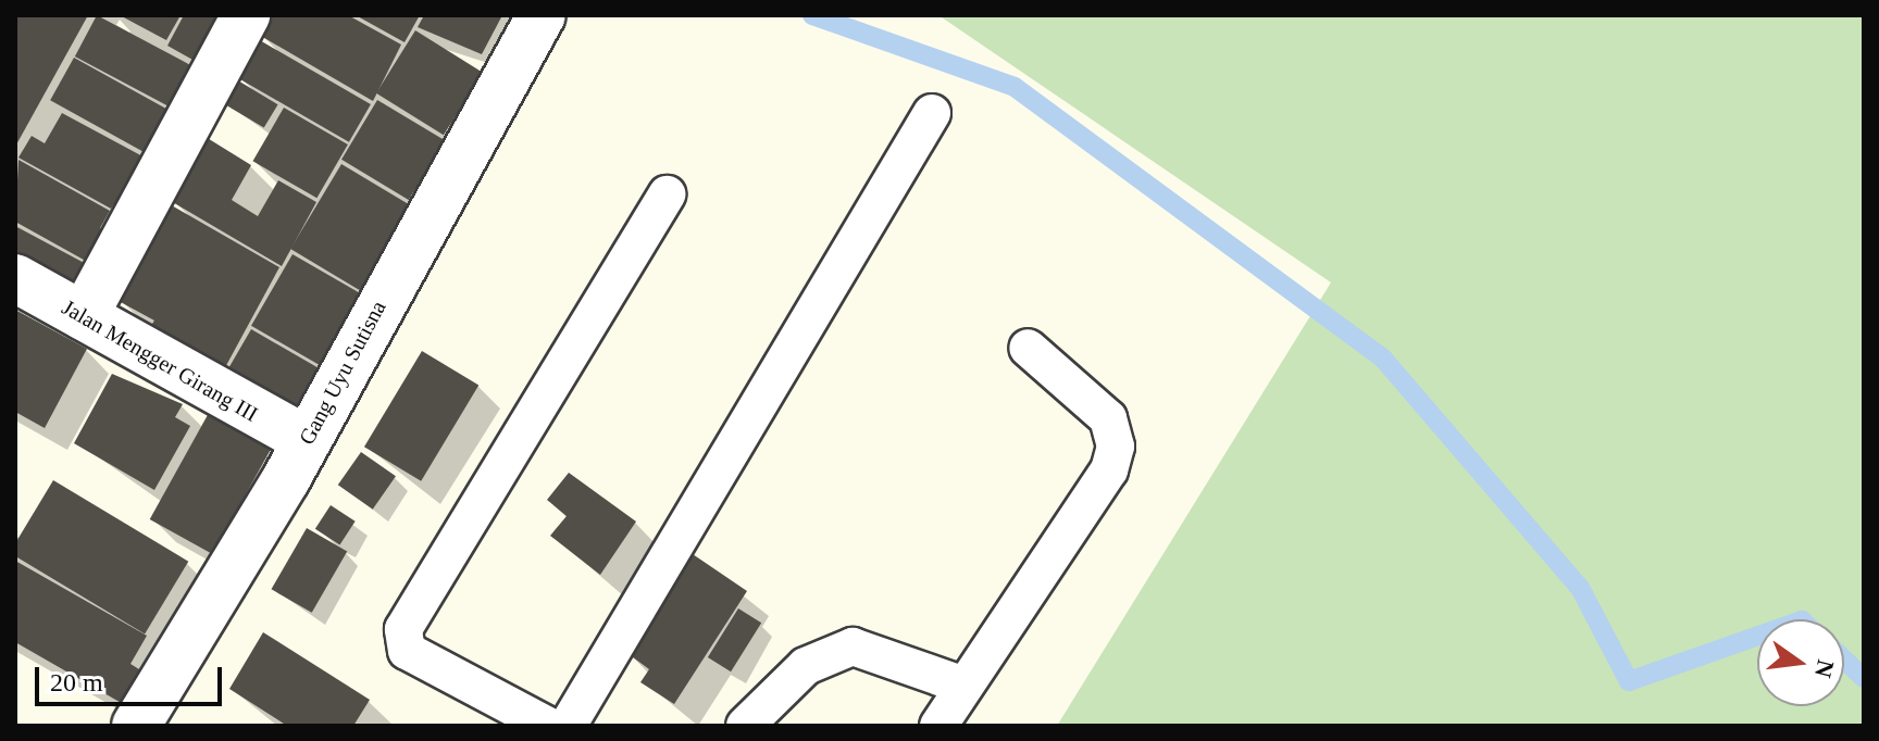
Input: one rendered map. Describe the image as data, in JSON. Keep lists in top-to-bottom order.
{
  "streets": {
    "street": ["Jalan Mengger Girang III", "Gang Uyu Sutisna"]
  },
  "crossings": [
    ["Jalan Mengger Girang III", "Gang Uyu Sutisna"]
  ],
  "scale_bar": "20 m",
  "north": "right"
}
